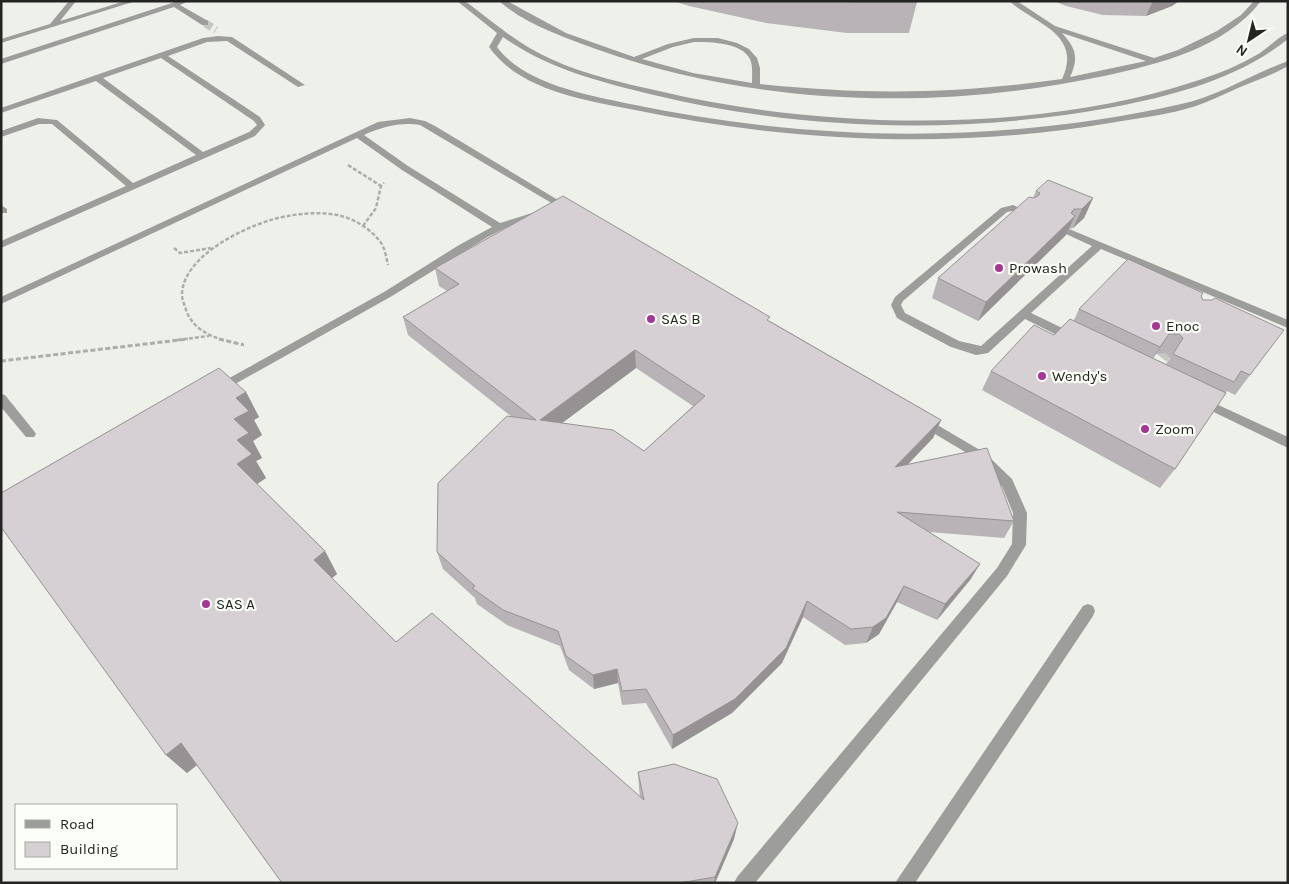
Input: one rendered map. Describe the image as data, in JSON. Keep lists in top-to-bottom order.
{
  "places": [
    "Prowash",
    "SAS B",
    "Enoc",
    "Wendy's",
    "Zoom",
    "SAS A"
  ],
  "legend": ["Road", "Building"],
  "north": "bottom left"
}
